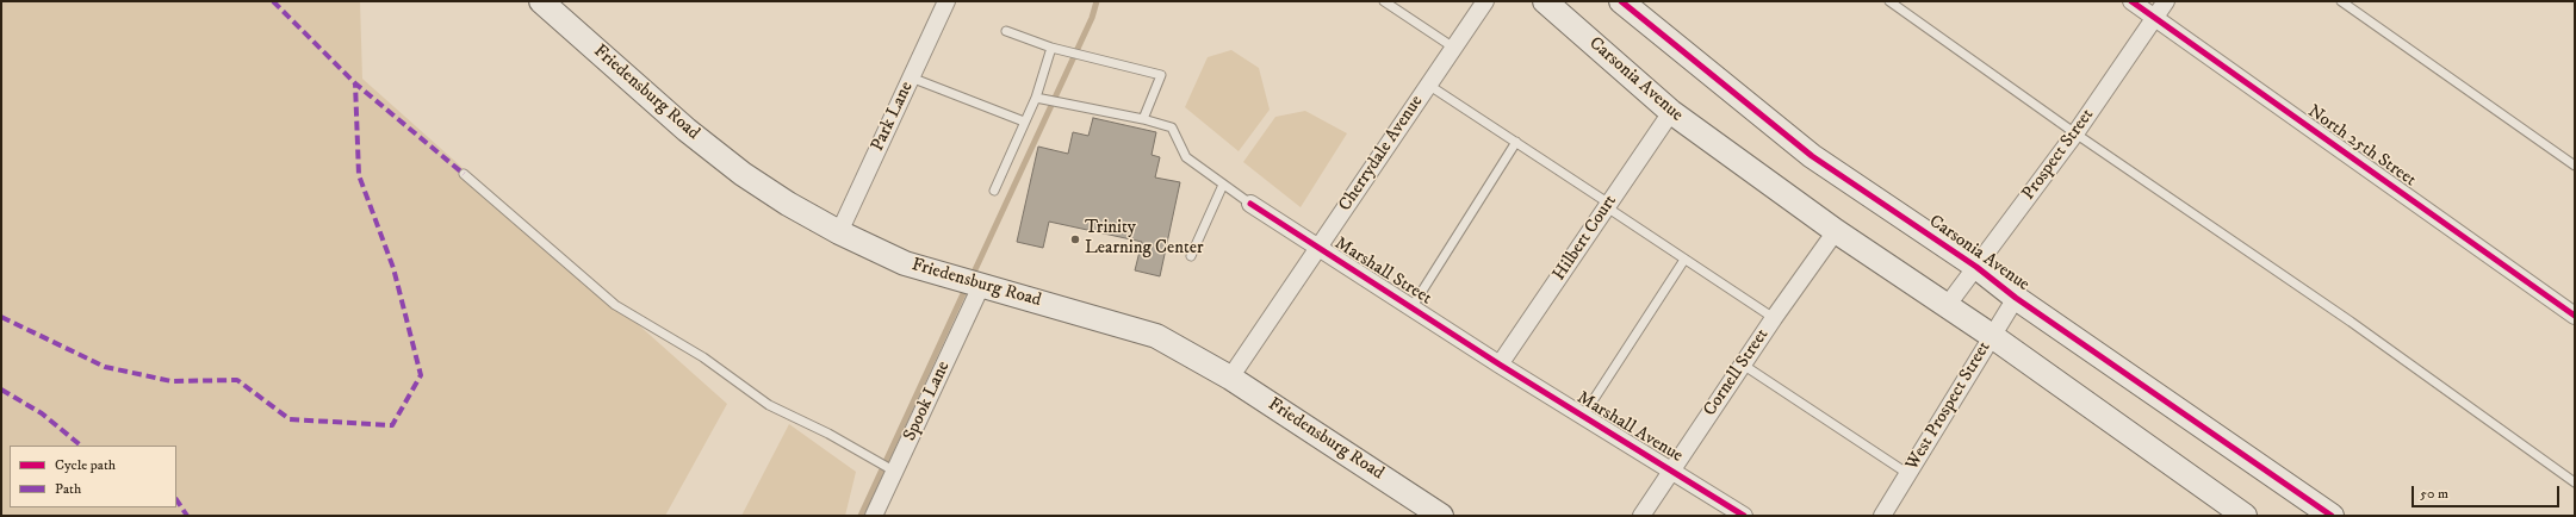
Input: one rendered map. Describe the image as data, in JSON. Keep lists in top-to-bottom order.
{
  "streets": {
    "street": [
      "Carsonia Avenue",
      "Friedensburg Road",
      "Park Lane",
      "North 25th Street",
      "Cherrydale Avenue",
      "Prospect Street",
      "Hilbert Court",
      "Marshall Street",
      "Cornell Street",
      "Spook Lane",
      "West Prospect Street",
      "Marshall Avenue"
    ]
  },
  "crossings": [
    ["Carsonia Avenue", "Prospect Street"],
    ["Carsonia Avenue", "Hilbert Court"],
    ["Carsonia Avenue", "Cornell Street"],
    ["Carsonia Avenue", "West Prospect Street"],
    ["Friedensburg Road", "Park Lane"],
    ["Friedensburg Road", "Cherrydale Avenue"],
    ["Friedensburg Road", "Spook Lane"],
    ["North 25th Street", "Prospect Street"],
    ["Cherrydale Avenue", "Marshall Street"],
    ["Hilbert Court", "Marshall Street"],
    ["Hilbert Court", "Marshall Avenue"],
    ["Marshall Street", "Marshall Avenue"],
    ["Cornell Street", "Marshall Avenue"]
  ],
  "places": ["Trinity Learning Center"],
  "legend": ["Cycle path", "Path"],
  "scale_bar": "50 m"
}
